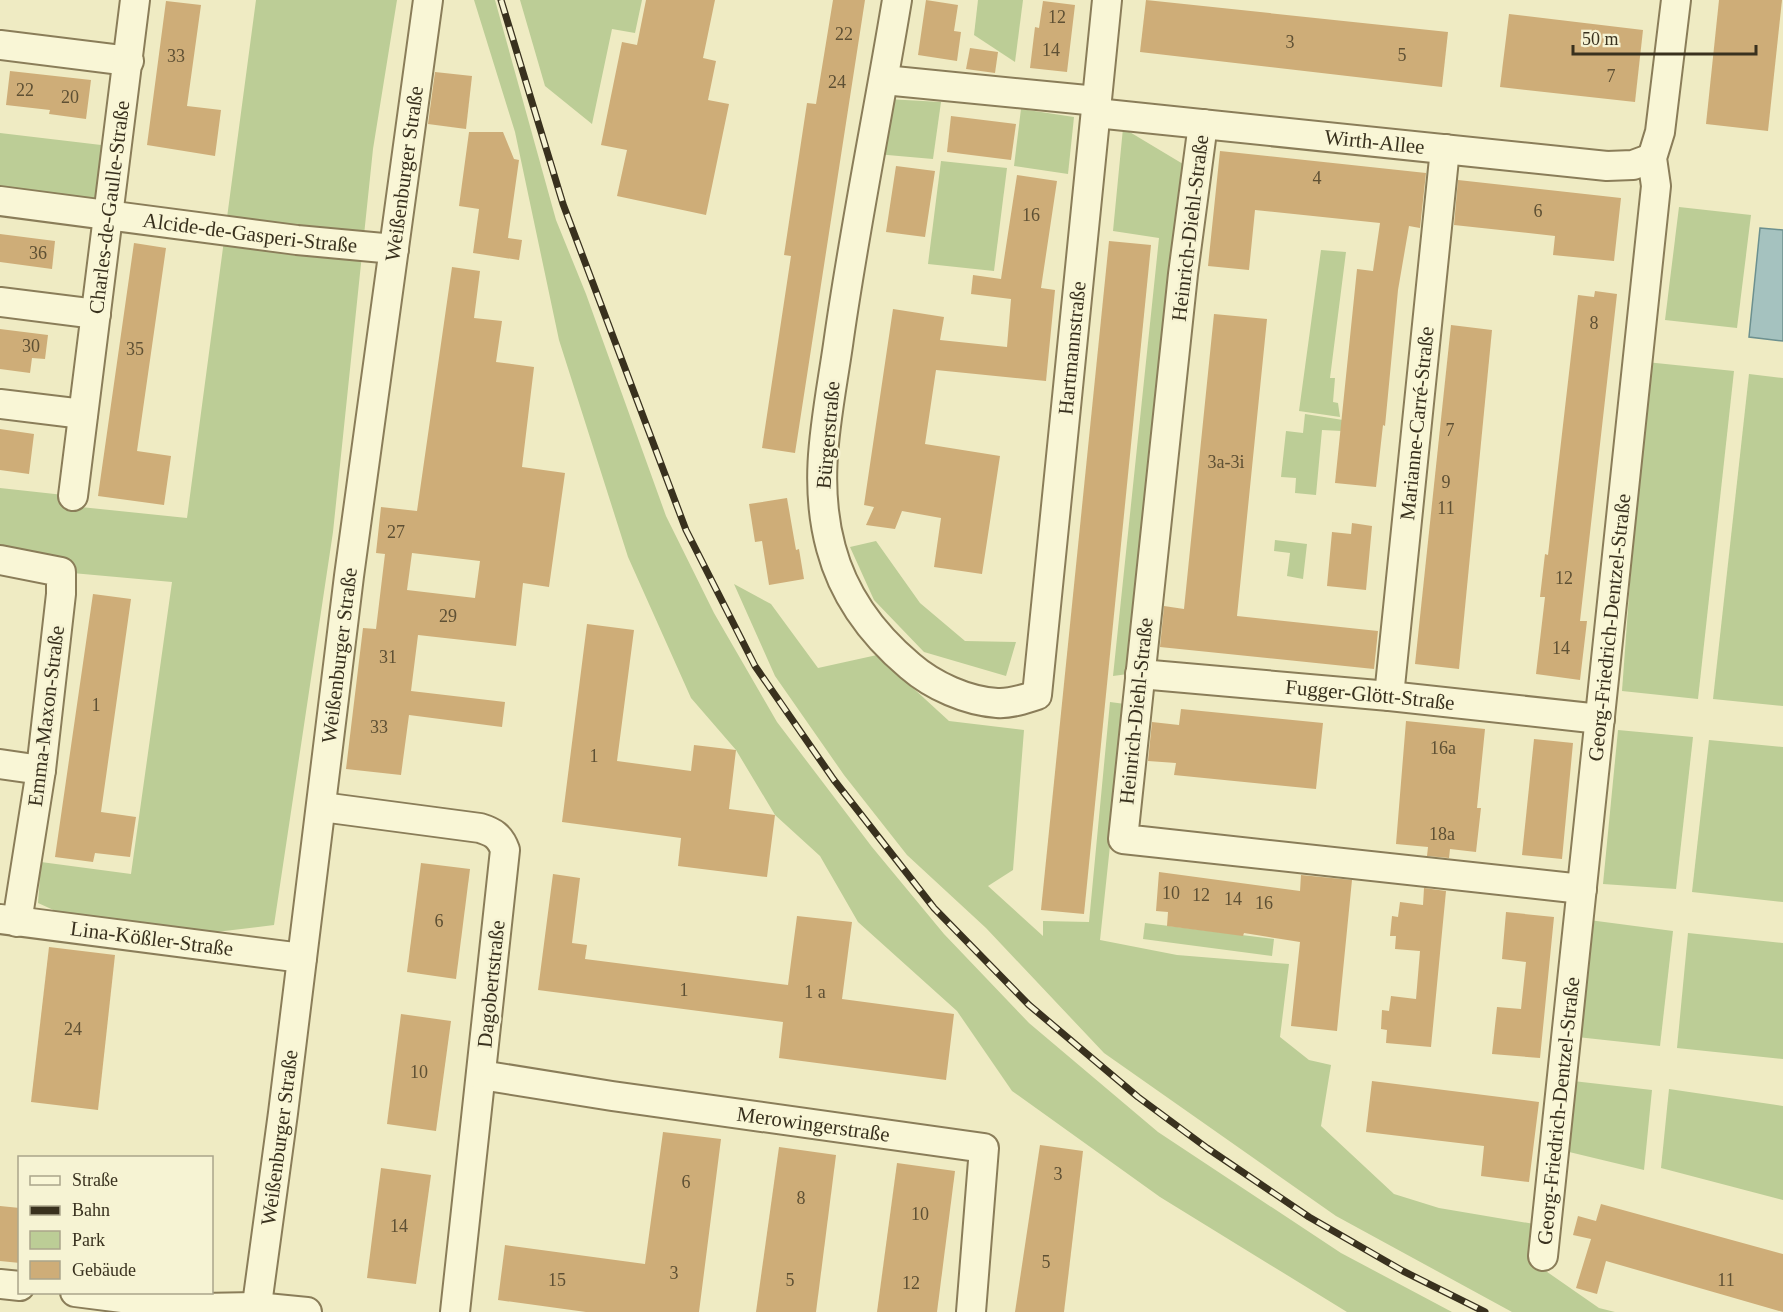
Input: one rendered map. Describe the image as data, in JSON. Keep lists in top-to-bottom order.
{
  "streets": {
    "street": [
      "Wirth-Allee",
      "Weißenburger Straße",
      "Charles-de-Gaulle-Straße",
      "Heinrich-Diehl-Straße",
      "Alcide-de-Gasperi-Straße",
      "Hartmannstraße",
      "Marianne-Carré-Straße",
      "Bürgerstraße",
      "Georg-Friedrich-Dentzel-Straße",
      "Fugger-Glött-Straße",
      "Emma-Maxon-Straße",
      "Lina-Kößler-Straße",
      "Dagobertstraße",
      "Merowingerstraße"
    ]
  },
  "crossings": [
    ["Wirth-Allee", "Heinrich-Diehl-Straße"],
    ["Wirth-Allee", "Hartmannstraße"],
    ["Wirth-Allee", "Marianne-Carré-Straße"],
    ["Wirth-Allee", "Georg-Friedrich-Dentzel-Straße"],
    ["Weißenburger Straße", "Alcide-de-Gasperi-Straße"],
    ["Weißenburger Straße", "Lina-Kößler-Straße"],
    ["Weißenburger Straße", "Dagobertstraße"],
    ["Charles-de-Gaulle-Straße", "Alcide-de-Gasperi-Straße"],
    ["Heinrich-Diehl-Straße", "Georg-Friedrich-Dentzel-Straße"],
    ["Heinrich-Diehl-Straße", "Fugger-Glött-Straße"],
    ["Hartmannstraße", "Bürgerstraße"],
    ["Marianne-Carré-Straße", "Fugger-Glött-Straße"],
    ["Georg-Friedrich-Dentzel-Straße", "Fugger-Glött-Straße"],
    ["Emma-Maxon-Straße", "Lina-Kößler-Straße"],
    ["Dagobertstraße", "Merowingerstraße"]
  ],
  "house_numbers": [
    "12",
    "22",
    "3",
    "14",
    "5",
    "33",
    "7",
    "24",
    "22",
    "20",
    "4",
    "6",
    "16",
    "36",
    "8",
    "30",
    "35",
    "7",
    "3a-3i",
    "9",
    "11",
    "27",
    "12",
    "29",
    "14",
    "31",
    "1",
    "33",
    "16a",
    "1",
    "18a",
    "10",
    "12",
    "14",
    "16",
    "6",
    "1",
    "1 a",
    "24",
    "10",
    "3",
    "6",
    "8",
    "10",
    "14",
    "5",
    "3",
    "15",
    "5",
    "11",
    "12"
  ],
  "legend": [
    "Straße",
    "Bahn",
    "Park",
    "Gebäude"
  ],
  "scale_bar": "50 m"
}
